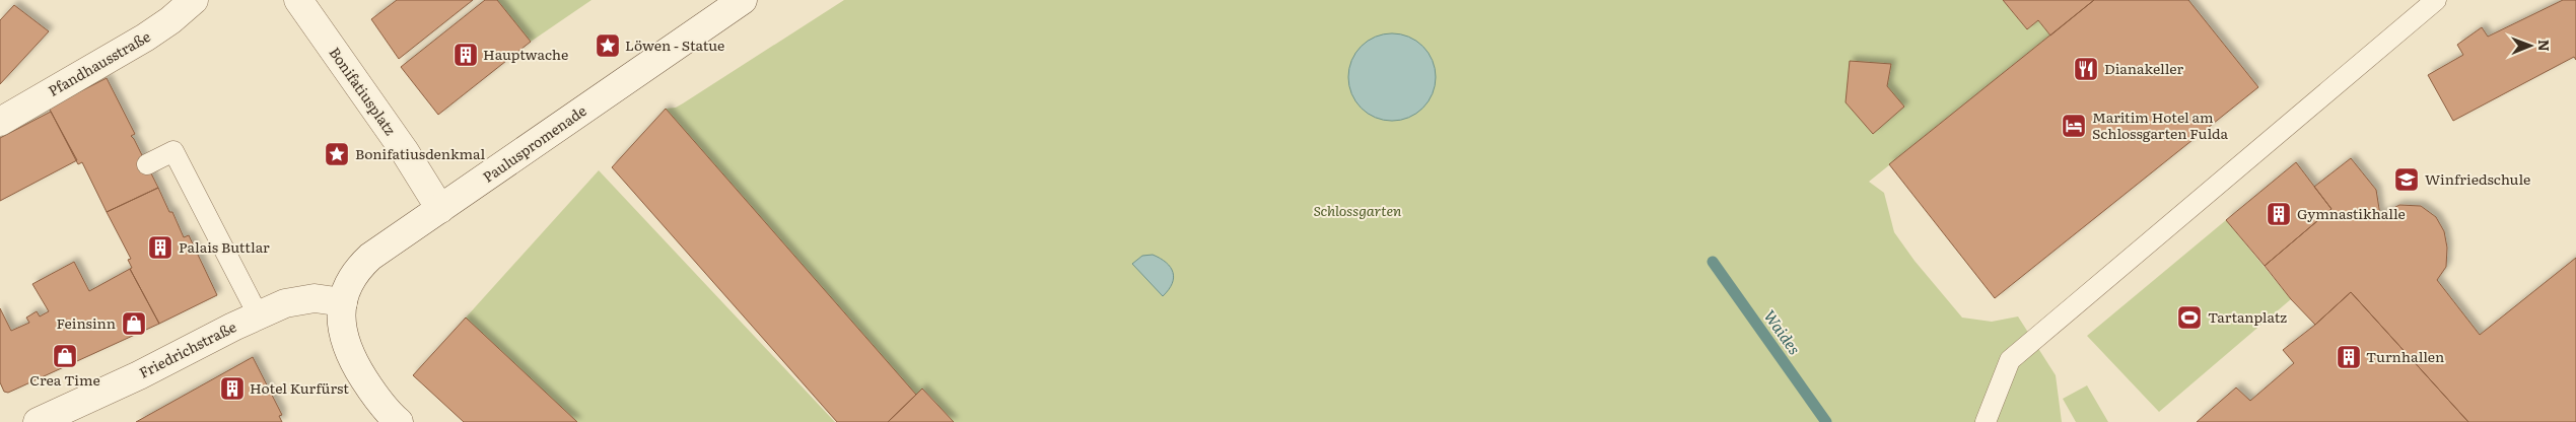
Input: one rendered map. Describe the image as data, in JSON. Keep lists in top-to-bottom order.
{
  "streets": {
    "street": [
      "Pfandhausstraße",
      "Bonifatiusplatz",
      "Pauluspromenade",
      "Friedrichstraße"
    ]
  },
  "crossings": [
    ["Bonifatiusplatz", "Pauluspromenade"],
    ["Pauluspromenade", "Friedrichstraße"]
  ],
  "water": ["Waides"],
  "parks": ["Schlossgarten"],
  "places": {
    "place": ["Löwen - Statue", "Bonifatiusdenkmal"],
    "building": [
      "Hauptwache",
      "Gymnastikhalle",
      "Palais Buttlar",
      "Turnhallen",
      "Hotel Kurfürst"
    ],
    "restaurant": ["Dianakeller"],
    "hotel": ["Maritim Hotel am Schlossgarten Fulda"],
    "school or university": ["Winfriedschule"],
    "sports": ["Tartanplatz"],
    "shop": ["Feinsinn", "Crea Time"]
  },
  "north": "right"
}
